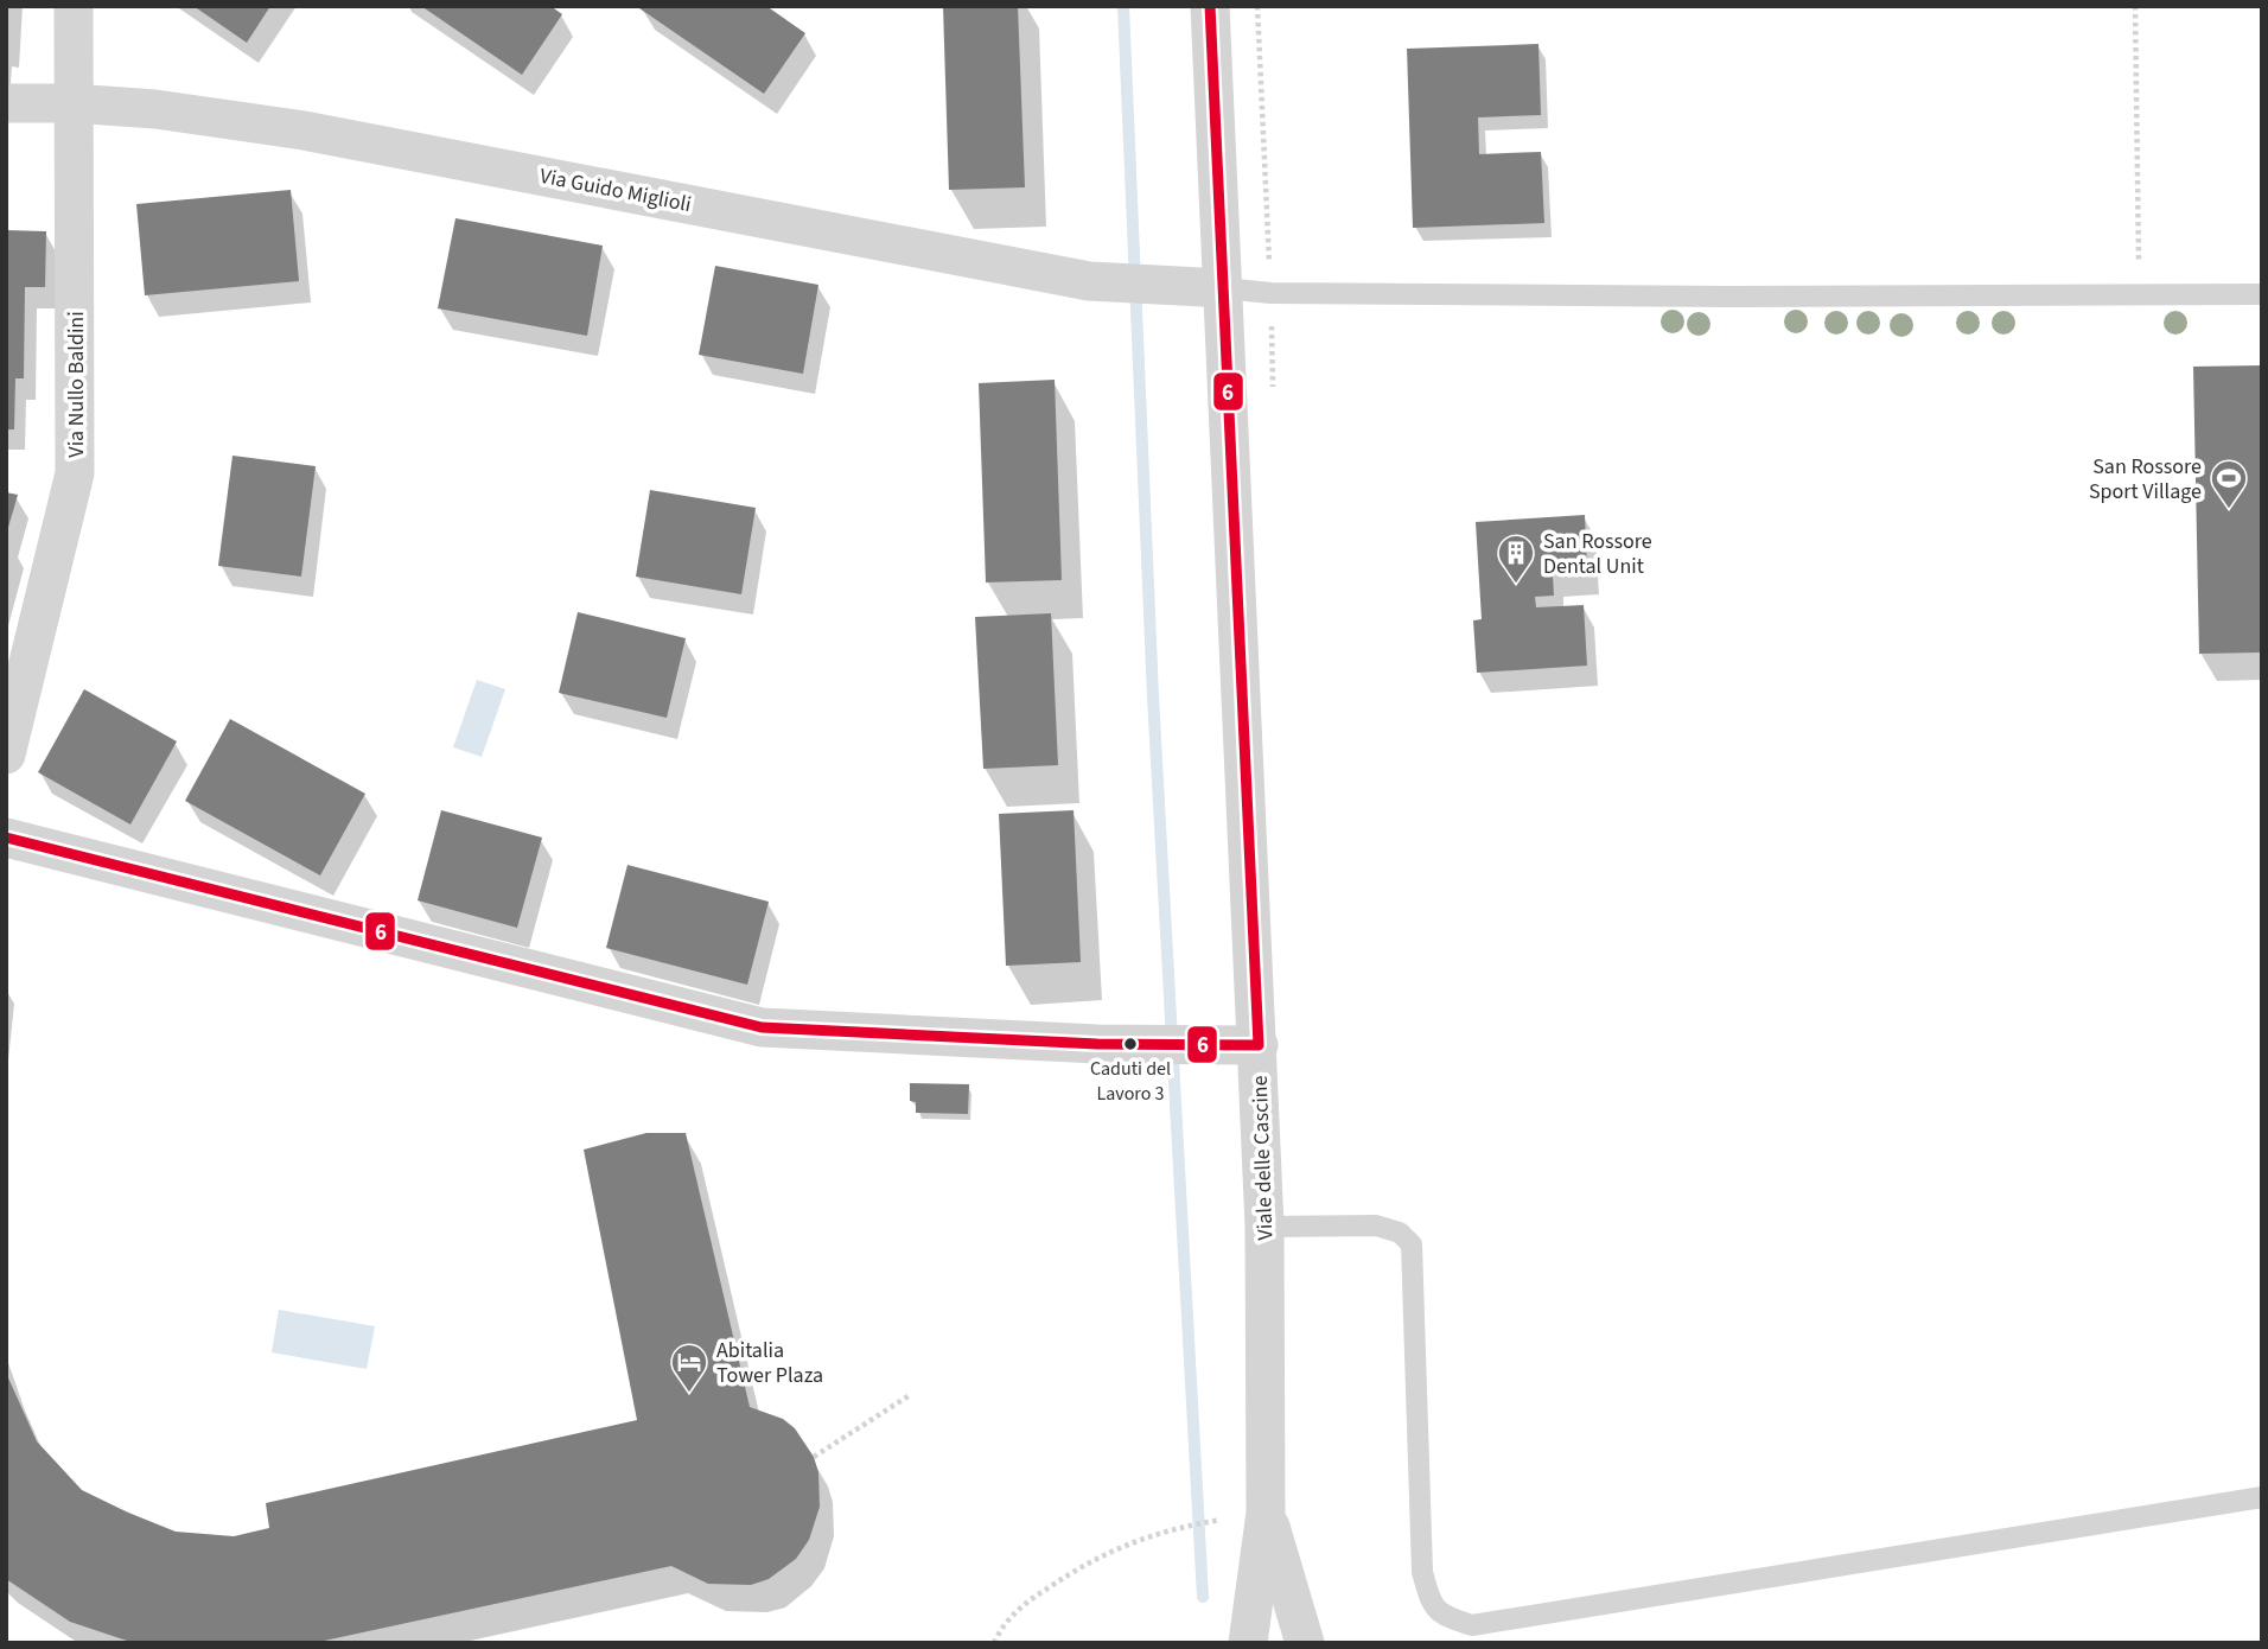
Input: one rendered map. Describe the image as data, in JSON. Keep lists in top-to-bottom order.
{
  "streets": {
    "street": ["Via Guido Miglioli", "Via Nullo Baldini", "Viale delle Cascine"]
  },
  "crossings": [
    ["Via Guido Miglioli", "Via Nullo Baldini"],
    ["Via Guido Miglioli", "Viale delle Cascine"]
  ],
  "places": {
    "sports": ["San Rossore Sport Village"],
    "building": ["San Rossore Dental Unit"],
    "other": ["Caduti del Lavoro 3"],
    "hotel": ["Abitalia Tower Plaza"]
  },
  "lines": ["transit line 6"]
}
